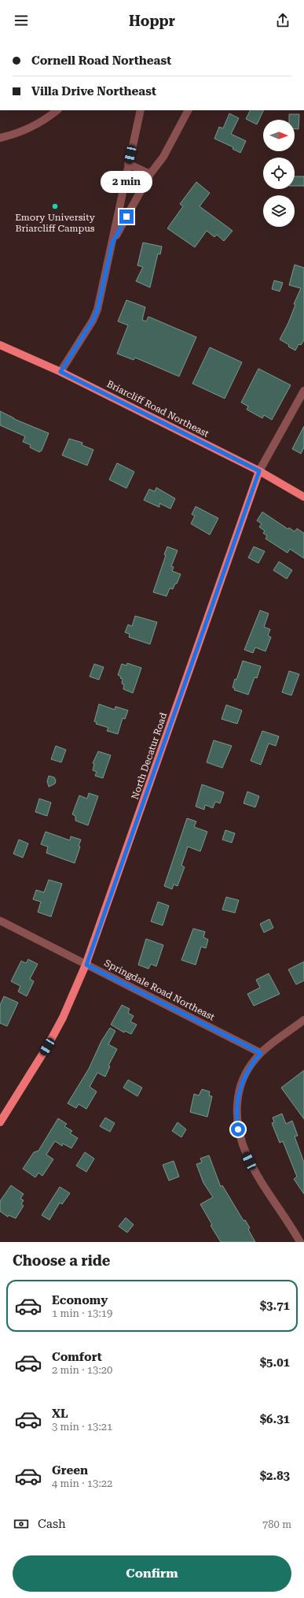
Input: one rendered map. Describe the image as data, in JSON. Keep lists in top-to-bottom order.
{
  "streets": {
    "main road": ["Briarcliff Road Northeast", "North Decatur Road"],
    "street": ["Springdale Road Northeast"]
  },
  "crossings": [
    ["Briarcliff Road Northeast", "North Decatur Road"],
    ["North Decatur Road", "Springdale Road Northeast"]
  ],
  "places": ["Emory University Briarcliff Campus"],
  "north": "right",
  "page": {
    "header": "Hoppr",
    "banner": ["Cornell Road Northeast", "Villa Drive Northeast"],
    "bubble": "2 min",
    "heading": "Choose a ride",
    "list": [
      {
        "name": "Economy",
        "note": "1 min · 13:19",
        "value": "$3.71"
      },
      {
        "name": "Comfort",
        "note": "2 min · 13:20",
        "value": "$5.01"
      },
      {
        "name": "XL",
        "note": "3 min · 13:21",
        "value": "$6.31"
      },
      {
        "name": "Green",
        "note": "4 min · 13:22",
        "value": "$2.83"
      }
    ],
    "pay": ["Cash", "780 m"],
    "buttons": "Confirm"
  }
}
